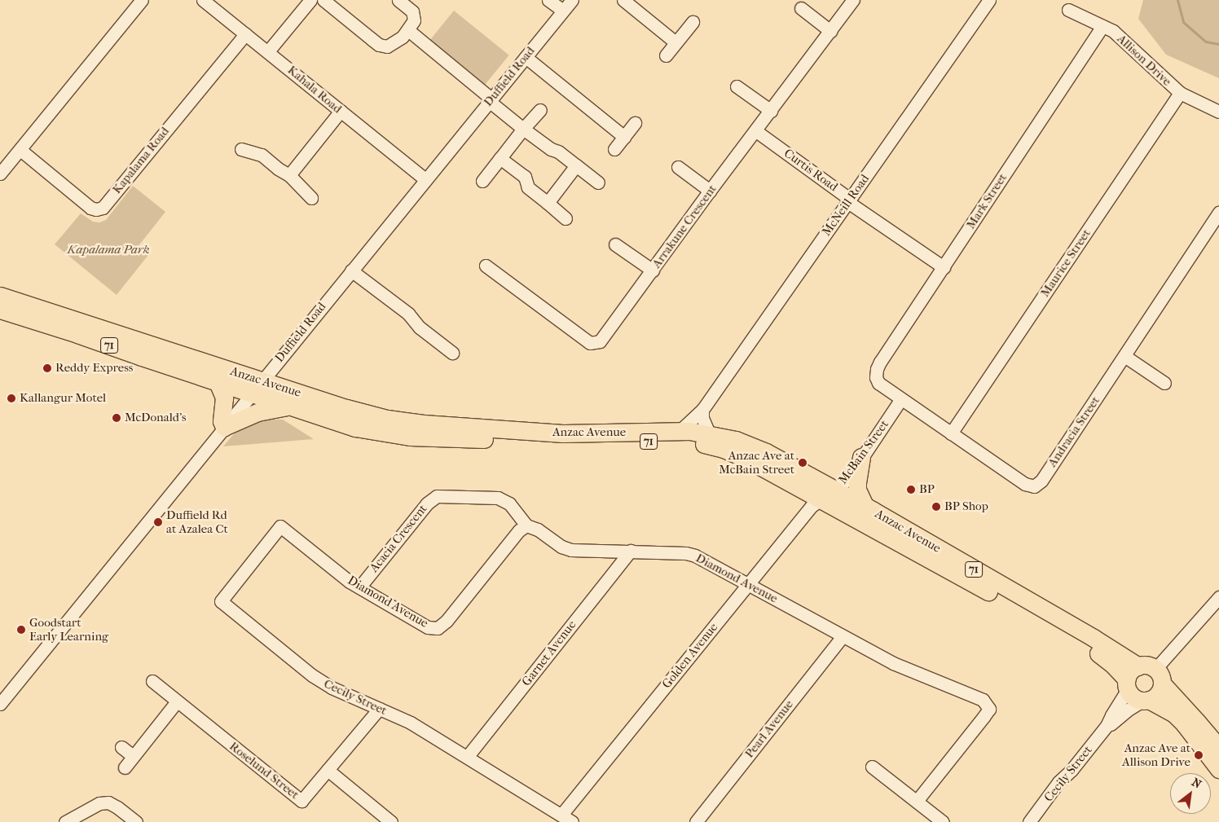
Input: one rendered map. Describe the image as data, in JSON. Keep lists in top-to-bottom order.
{
  "streets": {
    "highway": ["71", "Anzac Avenue"],
    "street": [
      "Allison Drive",
      "Duffield Road",
      "Kahala Road",
      "Kapalama Road",
      "Curtis Road",
      "Mark Street",
      "McNeill Road",
      "Arrakune Crescent",
      "Maurice Street",
      "Andracia Street",
      "McBain Street",
      "Acacia Crescent",
      "Diamond Avenue",
      "Garnet Avenue",
      "Golden Avenue",
      "Cecily Street",
      "Pearl Avenue",
      "Roselund Street"
    ]
  },
  "crossings": [
    ["Allison Drive", "Mark Street"],
    ["Allison Drive", "Maurice Street"],
    ["Duffield Road", "Kahala Road"],
    ["Duffield Road", "Anzac Avenue"],
    ["Kahala Road", "Kapalama Road"],
    ["Curtis Road", "Mark Street"],
    ["Curtis Road", "McNeill Road"],
    ["Curtis Road", "Arrakune Crescent"],
    ["Mark Street", "Andracia Street"],
    ["McNeill Road", "Anzac Avenue"],
    ["Maurice Street", "Andracia Street"],
    ["71", "Anzac Avenue"],
    ["71", "Cecily Street"],
    ["Anzac Avenue", "McBain Street"],
    ["Anzac Avenue", "Golden Avenue"],
    ["Anzac Avenue", "Cecily Street"],
    ["Andracia Street", "McBain Street"],
    ["McBain Street", "Golden Avenue"],
    ["Acacia Crescent", "Diamond Avenue"],
    ["Diamond Avenue", "Garnet Avenue"],
    ["Diamond Avenue", "Golden Avenue"],
    ["Diamond Avenue", "Cecily Street"],
    ["Diamond Avenue", "Pearl Avenue"],
    ["Garnet Avenue", "Cecily Street"],
    ["Golden Avenue", "Cecily Street"],
    ["Cecily Street", "Roselund Street"]
  ],
  "parks": ["Kapalama Park"],
  "places": [
    "Reddy Express",
    "Kallangur Motel",
    "McDonald's",
    "Anzac Ave at McBain Street",
    "BP",
    "BP Shop",
    "Duffield Rd at Azalea Ct",
    "Goodstart Early Learning",
    "Anzac Ave at Allison Drive"
  ],
  "north": "top right"
}
